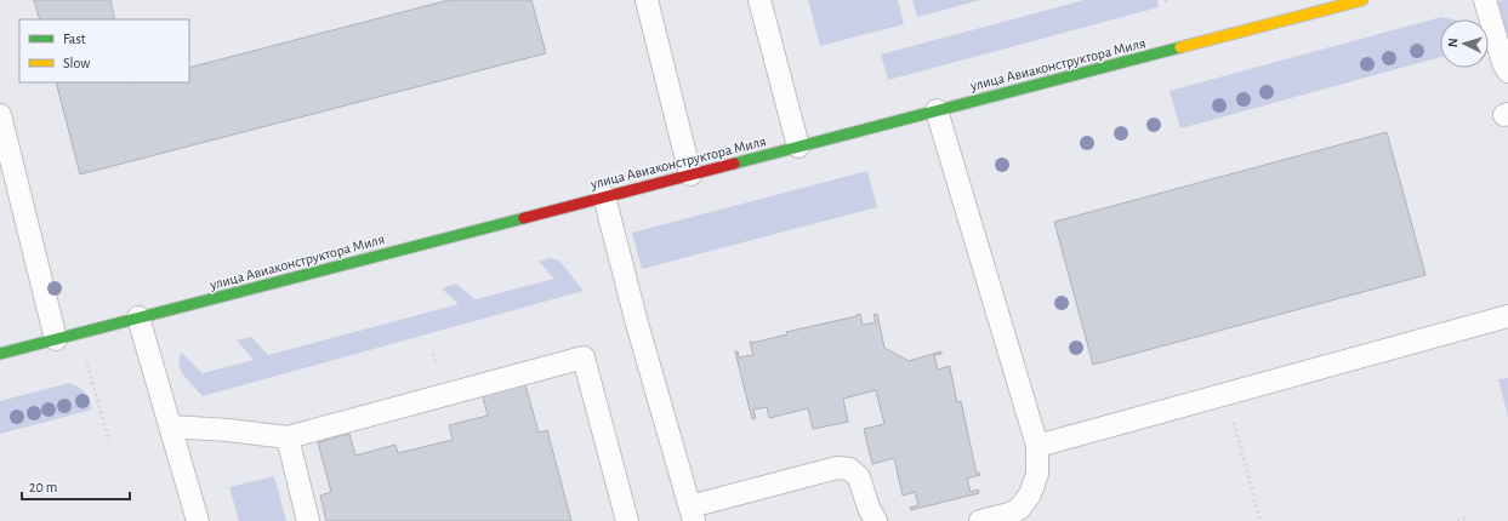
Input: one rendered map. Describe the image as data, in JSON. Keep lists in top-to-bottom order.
{
  "streets": {
    "street": ["улица Авиаконструктора Миля"]
  },
  "legend": ["Fast", "Slow"],
  "scale_bar": "20 m",
  "north": "left"
}
